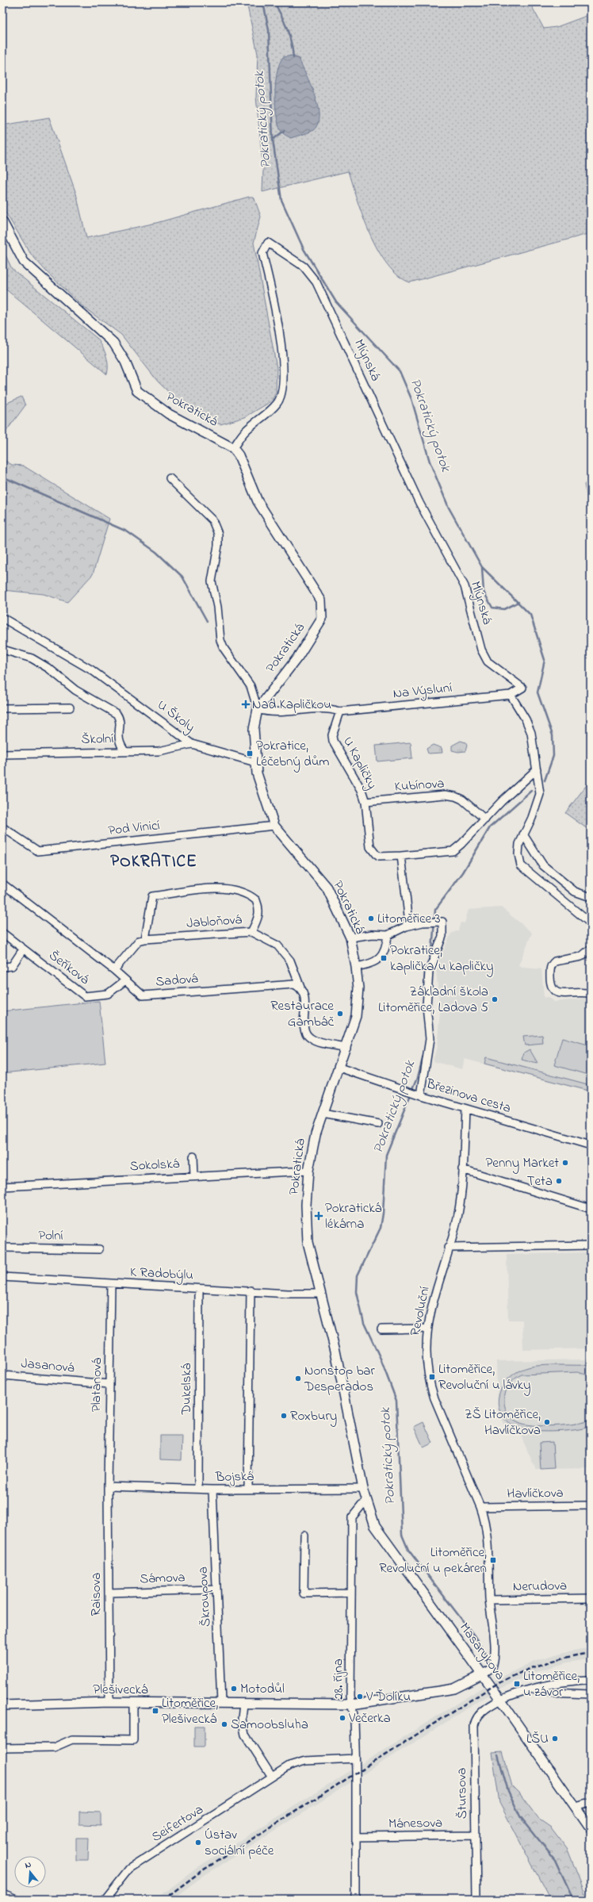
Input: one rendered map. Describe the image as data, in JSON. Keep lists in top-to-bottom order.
{
  "streets": {
    "street": [
      "Mlýnská",
      "Pokratická",
      "Na Výsluní",
      "U Školy",
      "Školní",
      "U Kapličky",
      "Kubínova",
      "Pod Vinicí",
      "Jabloňová",
      "Šeříková",
      "Sadová",
      "Březinova cesta",
      "Sokolská",
      "Polní",
      "K Radobýlu",
      "Revoluční",
      "Jasanová",
      "Platanová",
      "Dukelská",
      "Bojská",
      "Havlíčkova",
      "Sámova",
      "Nerudova",
      "Raisova",
      "Škroupova",
      "Masarykova",
      "28. října",
      "Plešivecká",
      "Štursova",
      "Seifertova",
      "Mánesova"
    ]
  },
  "crossings": [
    ["Mlýnská", "Pokratická"],
    ["Mlýnská", "Na Výsluní"],
    ["Pokratická", "Na Výsluní"],
    ["Pokratická", "U Školy"],
    ["Pokratická", "Pod Vinicí"],
    ["Pokratická", "Březinova cesta"],
    ["Pokratická", "Sokolská"],
    ["Pokratická", "K Radobýlu"],
    ["Pokratická", "Bojská"],
    ["Pokratická", "Masarykova"],
    ["Pokratická", "28. října"],
    ["Na Výsluní", "U Kapličky"],
    ["U Školy", "Školní"],
    ["U Kapličky", "Kubínova"],
    ["Jabloňová", "Sadová"],
    ["Šeříková", "Sadová"],
    ["Březinova cesta", "Revoluční"],
    ["K Radobýlu", "Platanová"],
    ["K Radobýlu", "Dukelská"],
    ["Revoluční", "Havlíčkova"],
    ["Revoluční", "Nerudova"],
    ["Revoluční", "Masarykova"],
    ["Revoluční", "Plešivecká"],
    ["Jasanová", "Platanová"],
    ["Platanová", "Bojská"],
    ["Platanová", "Raisova"],
    ["Dukelská", "Bojská"],
    ["Bojská", "Raisova"],
    ["Bojská", "Škroupova"],
    ["Sámova", "Raisova"],
    ["Sámova", "Škroupova"],
    ["Raisova", "Plešivecká"],
    ["Škroupova", "Plešivecká"],
    ["Masarykova", "28. října"],
    ["Masarykova", "Plešivecká"],
    ["Masarykova", "Štursova"],
    ["28. října", "Plešivecká"],
    ["28. října", "Seifertova"],
    ["28. října", "Mánesova"],
    ["Štursova", "Mánesova"]
  ],
  "districts": ["POKRATICE"],
  "water": ["Pokratický potok"],
  "places": {
    "health": ["Nad Kapličkou", "Pokratická lékárna"],
    "transit": [
      "Pokratice, Léčebný dům",
      "Pokratice, kaplička/u kapličky",
      "Litoměřice, Revoluční u lávky",
      "Litoměřice, Revoluční u pekáren",
      "Litoměřice, u závor",
      "Litoměřice, Plešivecká"
    ],
    "other": [
      "Litoměřice 3",
      "Základní škola Litoměřice, Ladova 5",
      "Restaurace Gambáč",
      "Penny Market",
      "Teta",
      "Nonstop bar Desperados",
      "Roxbury",
      "ZŠ Litoměřice, Havlíčkova",
      "Motodůl",
      "V Ďolíku",
      "Večerka",
      "Samoobsluha",
      "LŠU",
      "Ústav sociální péče"
    ]
  },
  "north": "top"
}
